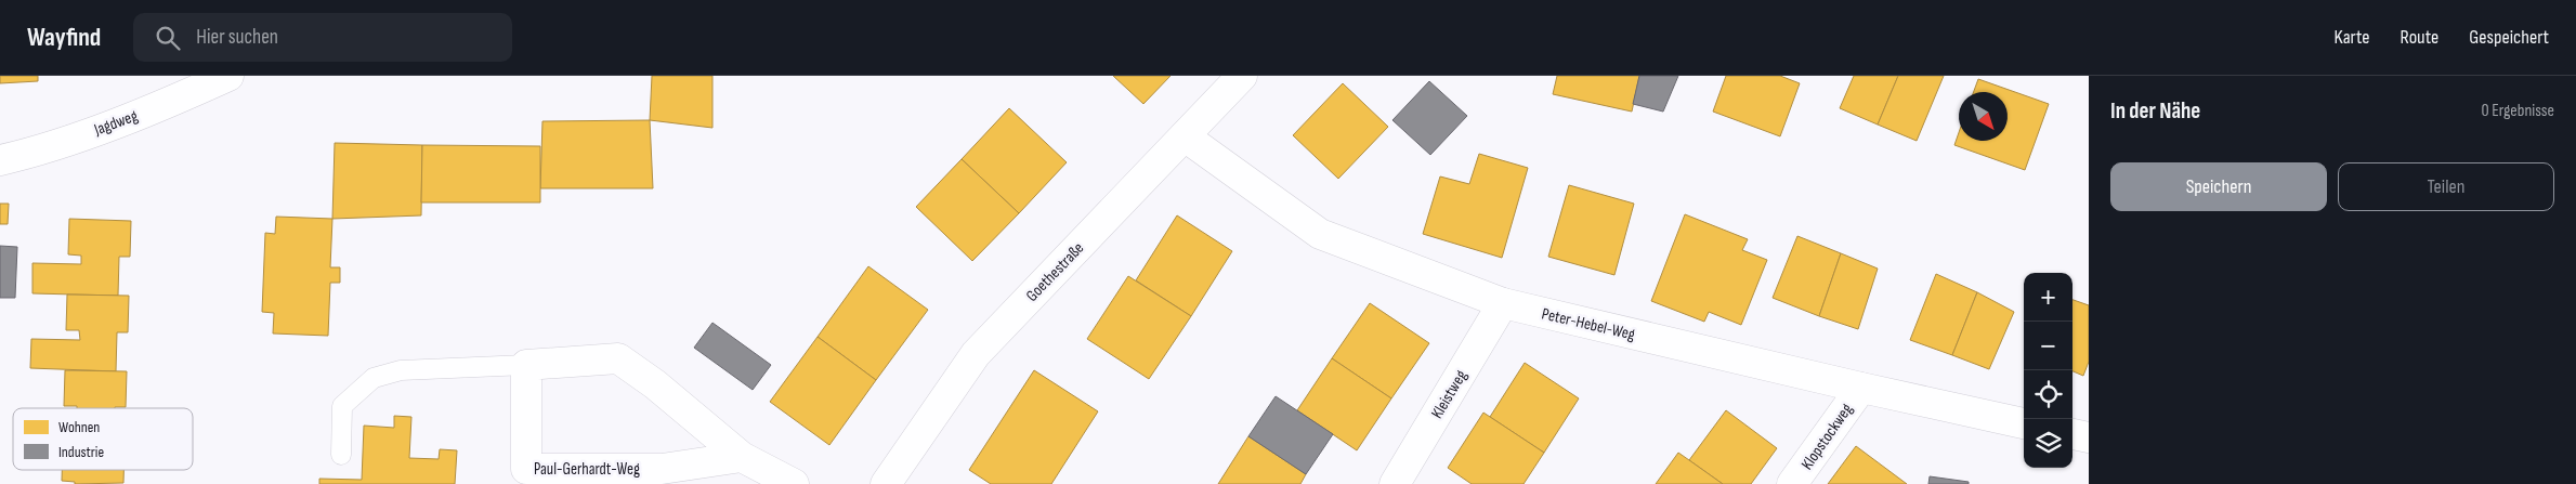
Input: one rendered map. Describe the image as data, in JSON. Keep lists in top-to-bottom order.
{
  "streets": {
    "street": [
      "Jagdweg",
      "Goethestraße",
      "Peter-Hebel-Weg",
      "Kleistweg",
      "Klopstockweg",
      "Paul-Gerhardt-Weg"
    ]
  },
  "crossings": [
    ["Goethestraße", "Peter-Hebel-Weg"],
    ["Peter-Hebel-Weg", "Kleistweg"],
    ["Peter-Hebel-Weg", "Klopstockweg"]
  ],
  "legend": ["Wohnen", "Industrie"],
  "north": "bottom right",
  "page": {
    "header": "Wayfind",
    "search": "Hier suchen",
    "nav": ["Karte", "Route", "Gespeichert"],
    "heading": ["In der Nähe", "0 Ergebnisse"],
    "buttons": ["Speichern", "Teilen"],
    "map_buttons": ["+", "−"]
  }
}
